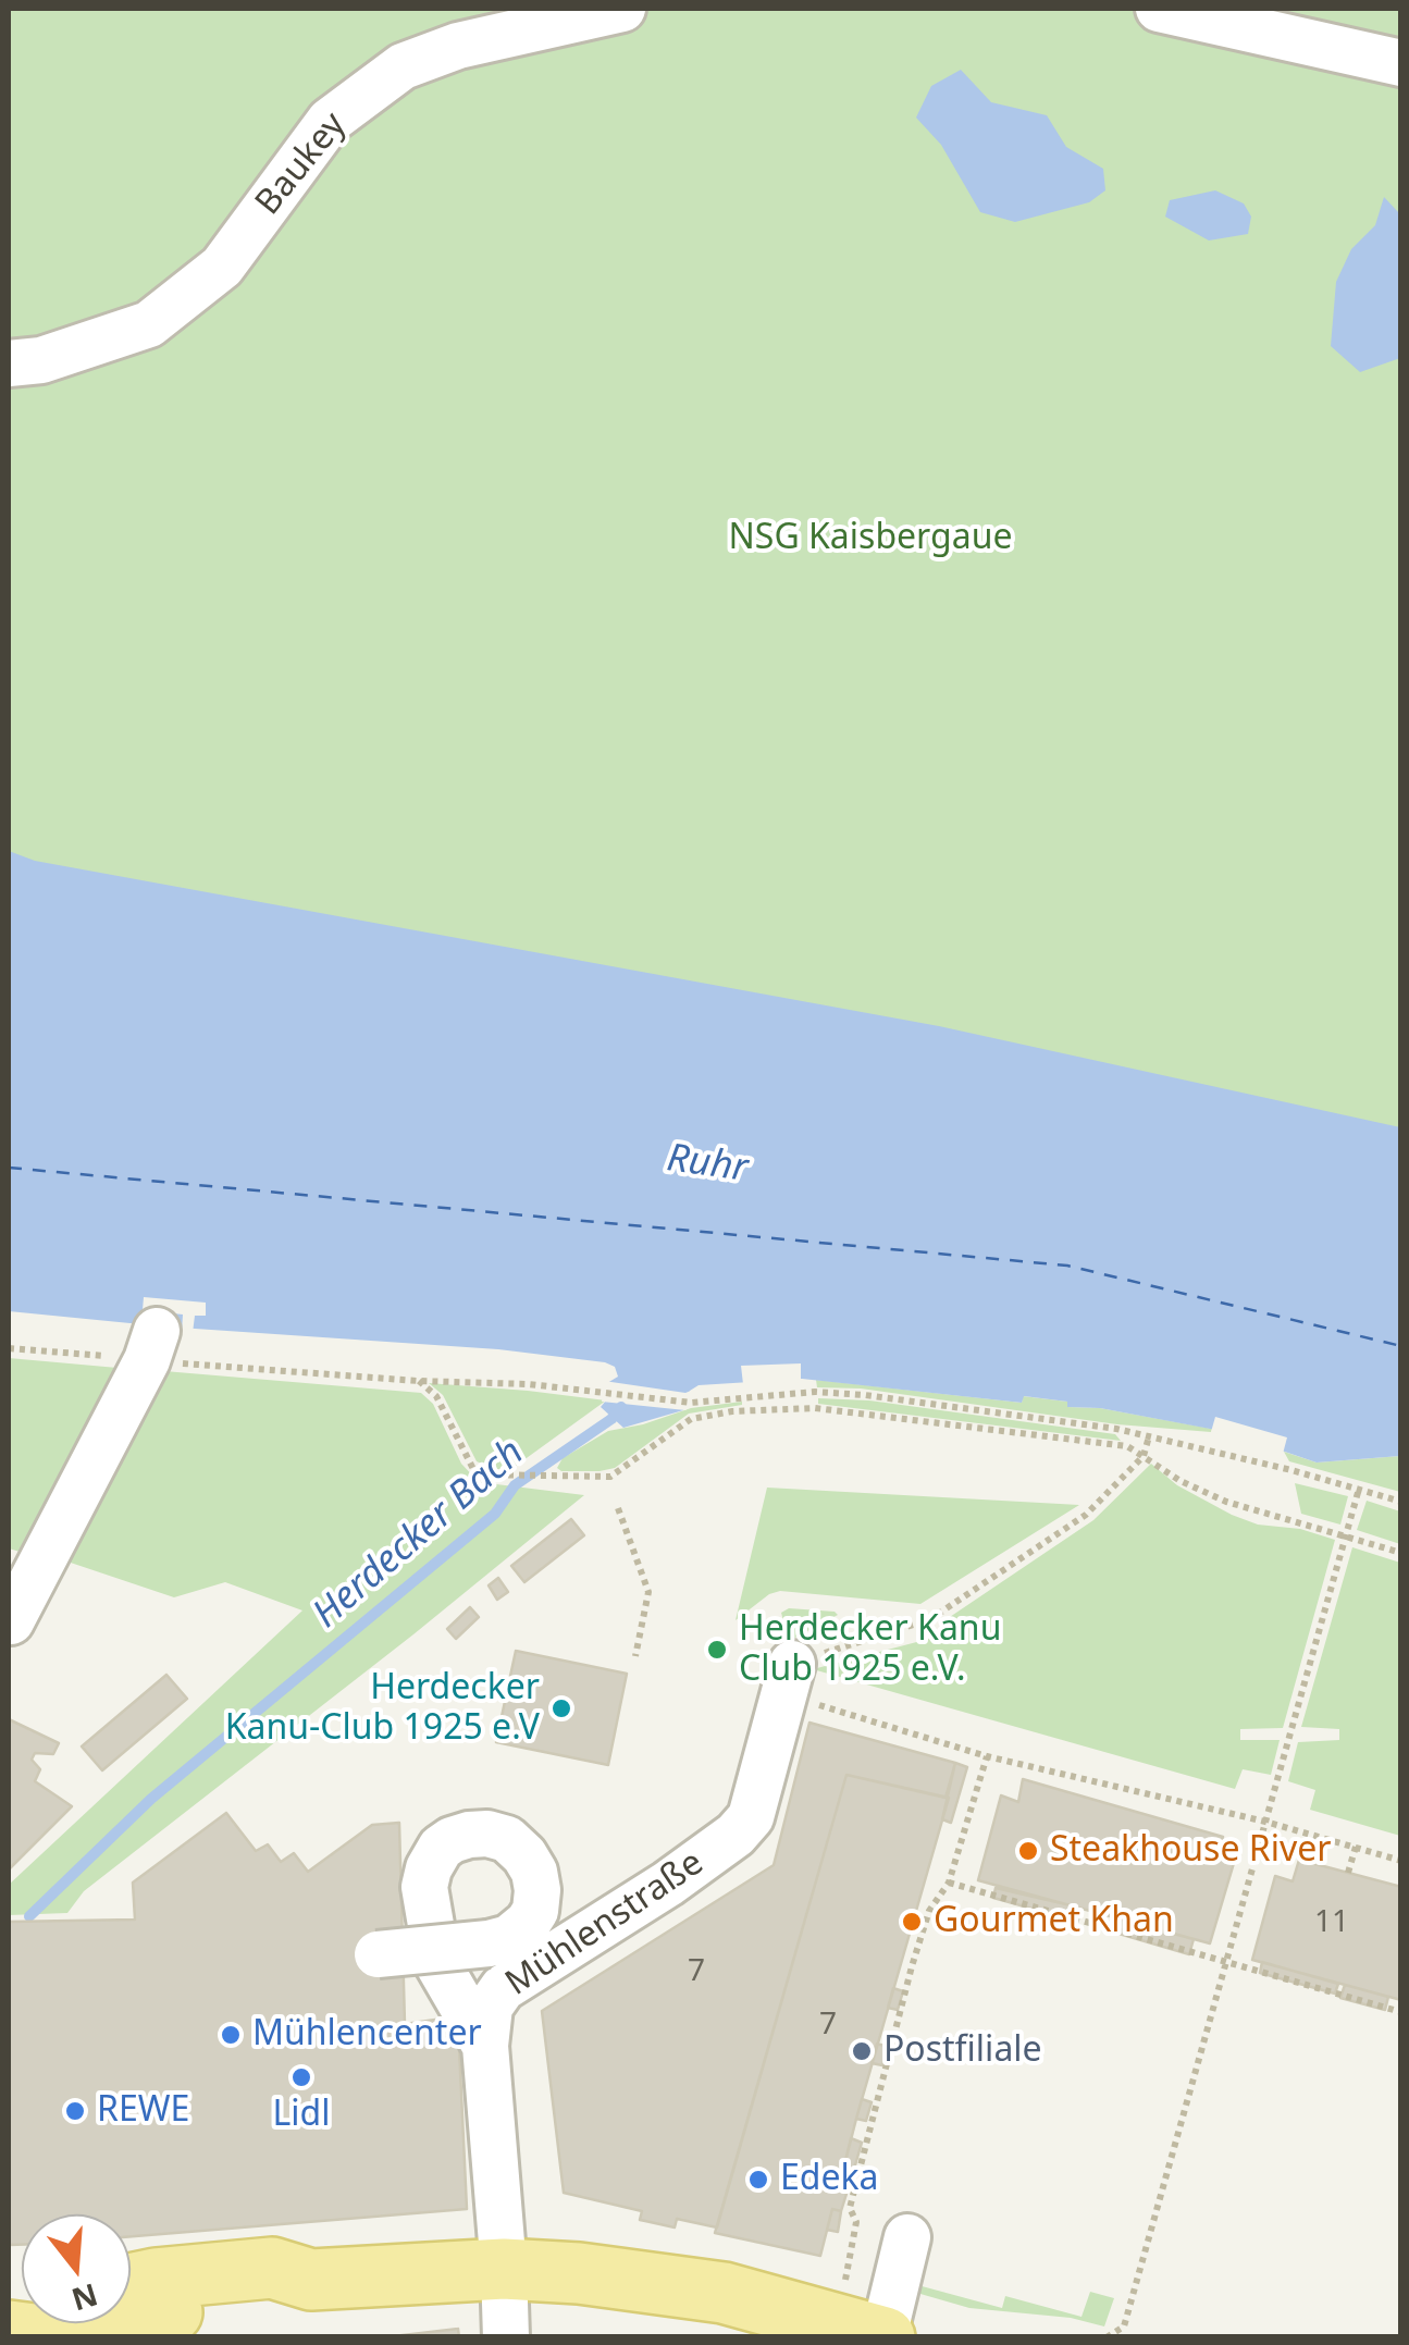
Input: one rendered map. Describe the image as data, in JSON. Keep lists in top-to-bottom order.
{
  "streets": {
    "street": ["Baukey", "Mühlenstraße"]
  },
  "water": ["Ruhr", "Herdecker Bach"],
  "parks": ["NSG Kaisbergaue"],
  "places": [
    "Herdecker Kanu Club 1925 e.V.",
    "Herdecker Kanu-Club 1925 e.V",
    "Steakhouse River",
    "Gourmet Khan",
    "Mühlencenter",
    "Postfiliale",
    "Lidl",
    "REWE",
    "Edeka"
  ],
  "house_numbers": ["11", "7", "7"],
  "north": "bottom"
}
